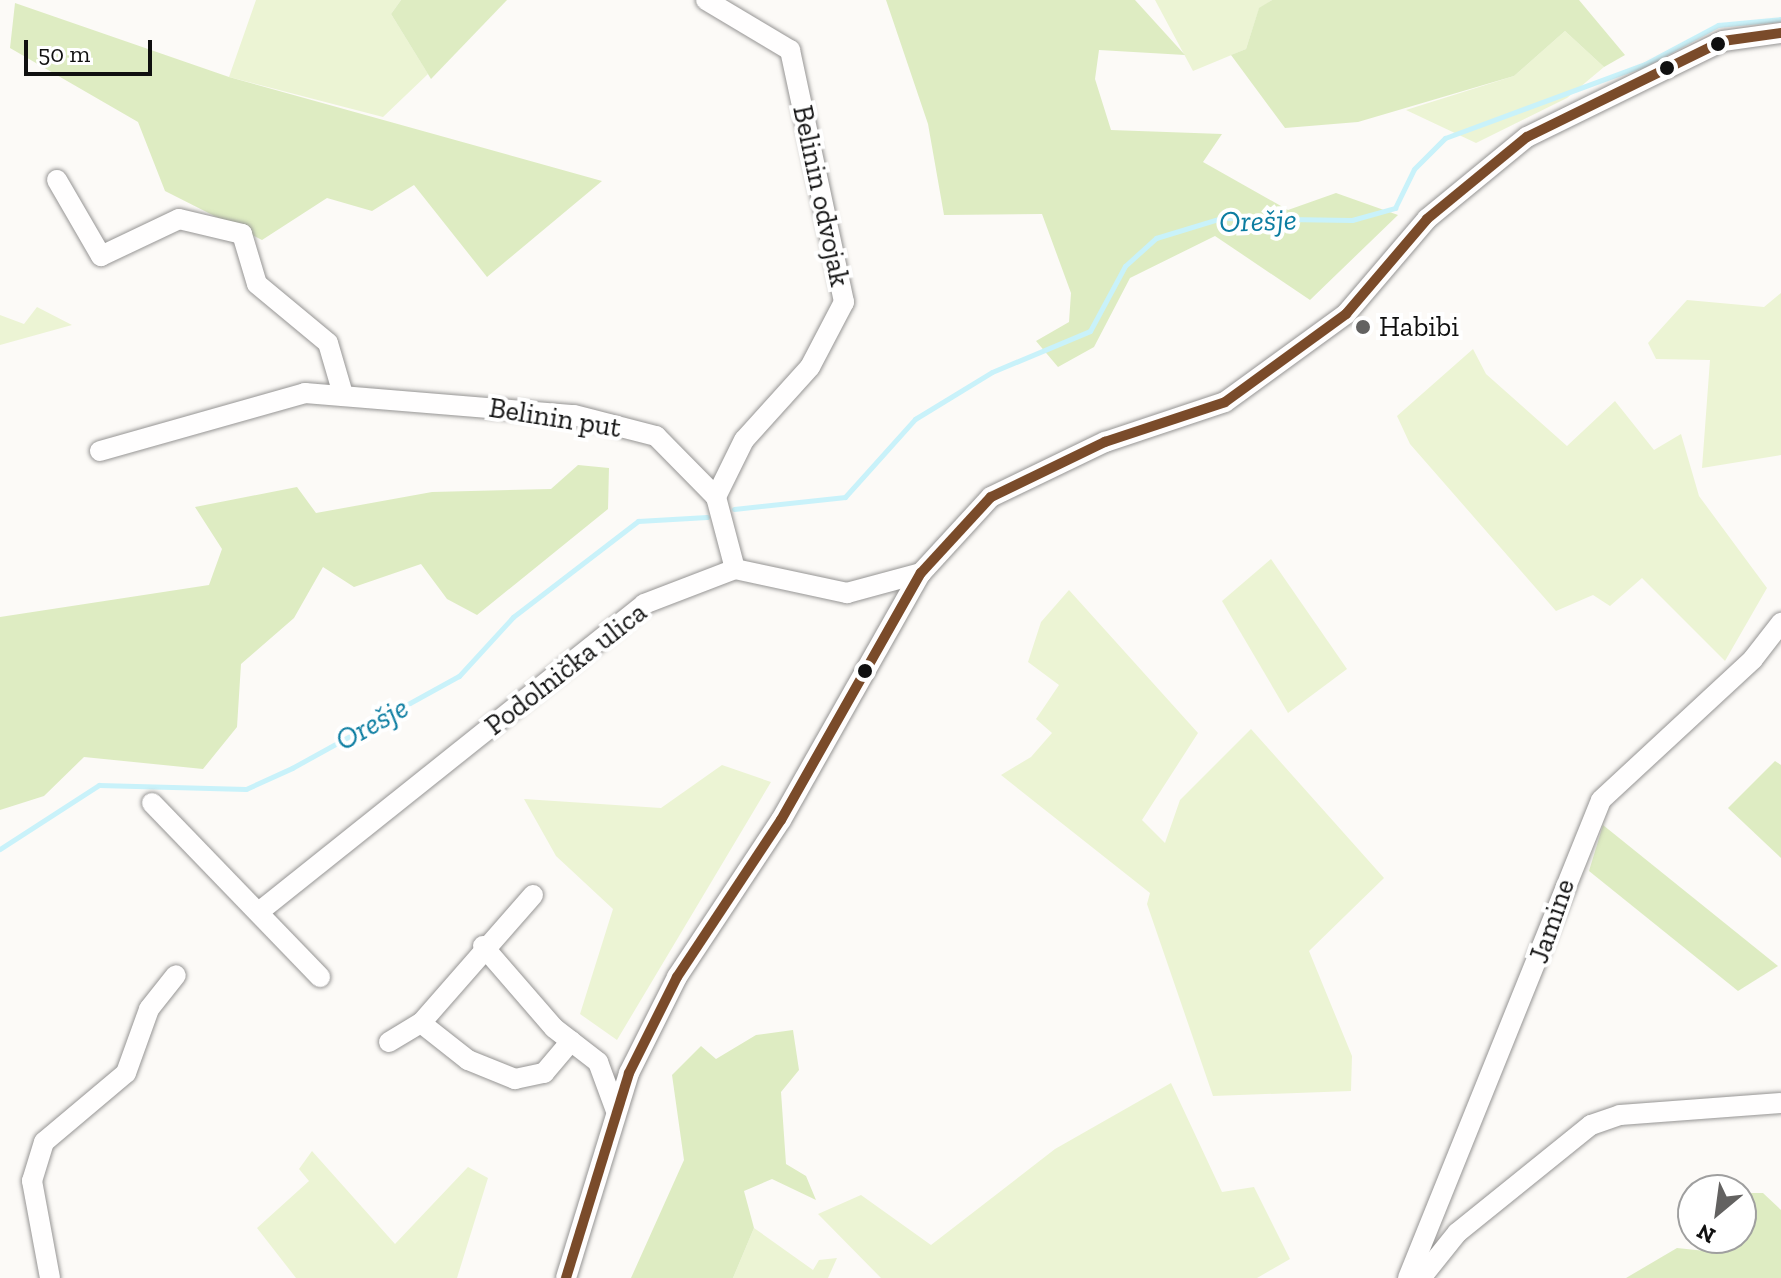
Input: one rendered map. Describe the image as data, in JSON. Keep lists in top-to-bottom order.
{
  "streets": {
    "street": [
      "Belinin odvojak",
      "Belinin put",
      "Podolnička ulica",
      "Jamine"
    ]
  },
  "crossings": [
    ["Belinin odvojak", "Belinin put"],
    ["Belinin put", "Podolnička ulica"]
  ],
  "water": ["Orešje"],
  "places": ["Habibi"],
  "scale_bar": "50 m",
  "north": "bottom left"
}
